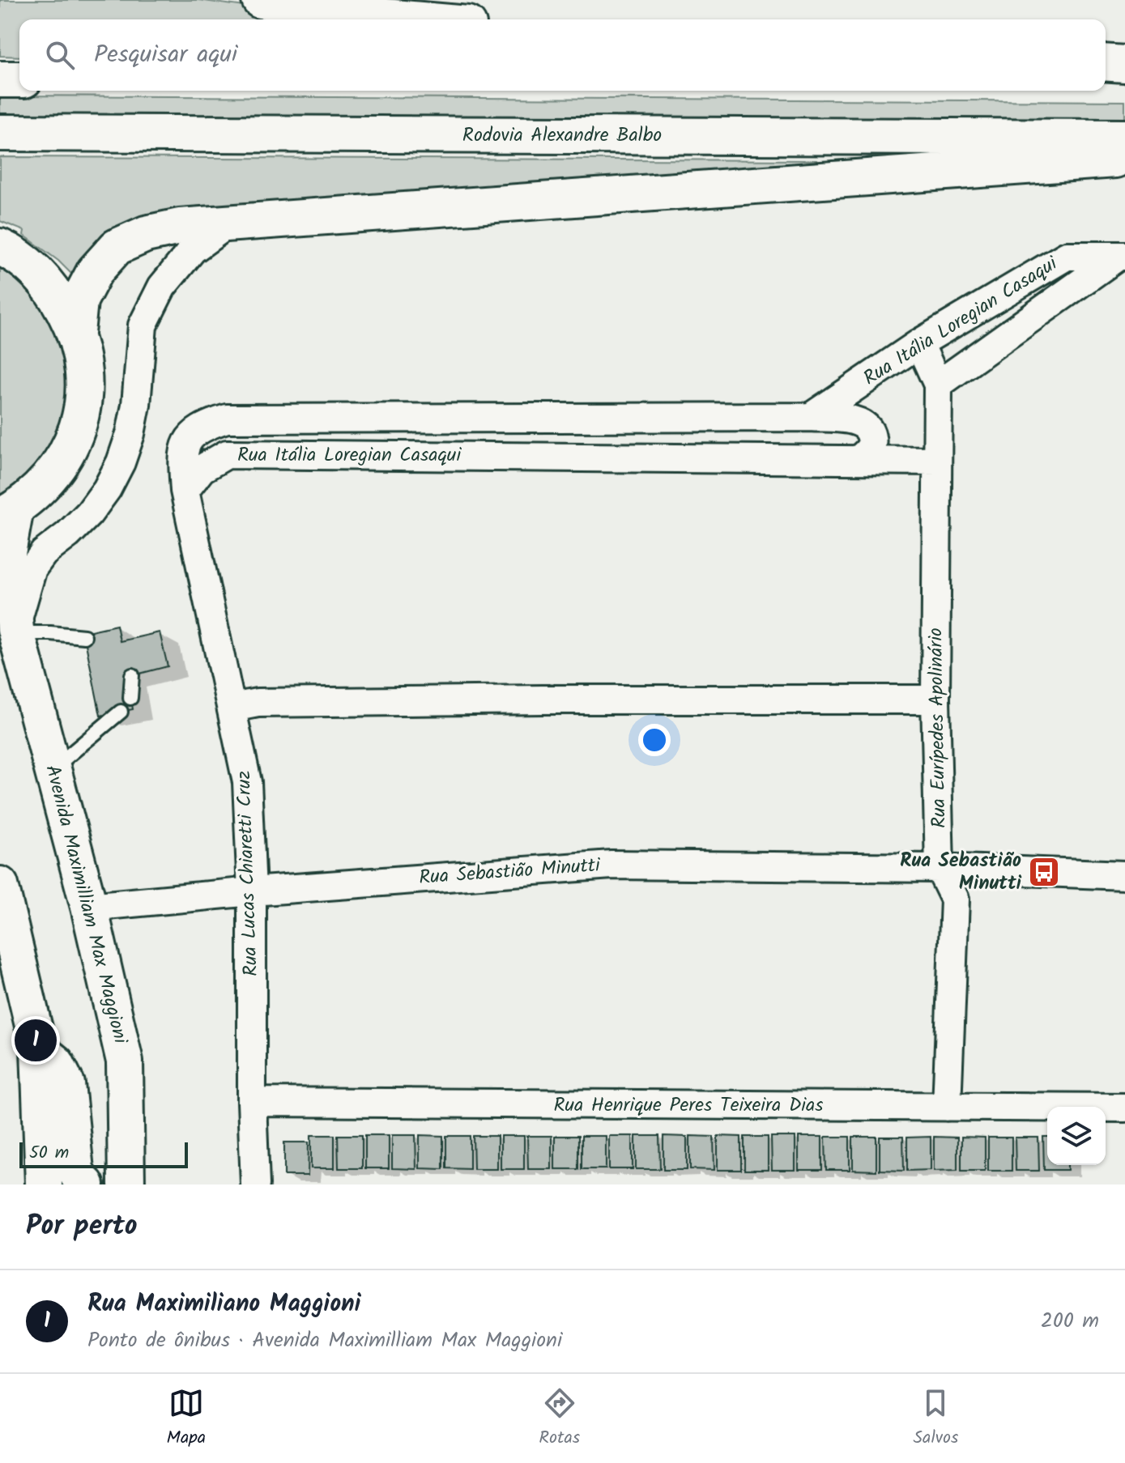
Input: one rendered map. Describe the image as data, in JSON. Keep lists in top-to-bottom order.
{
  "streets": {
    "main road": ["Rodovia Alexandre Balbo", "Avenida Maximilliam Max Maggioni"],
    "street": [
      "Rua Itália Loregian Casaqui",
      "Rua Eurípedes Apolinário",
      "Rua Sebastião Minutti",
      "Rua Lucas Chiaretti Cruz",
      "Rua Henrique Peres Teixeira Dias"
    ]
  },
  "crossings": [
    ["Rua Itália Loregian Casaqui", "Rua Eurípedes Apolinário"],
    ["Rua Itália Loregian Casaqui", "Rua Lucas Chiaretti Cruz"],
    ["Rua Eurípedes Apolinário", "Rua Sebastião Minutti"],
    ["Rua Eurípedes Apolinário", "Rua Henrique Peres Teixeira Dias"],
    ["Rua Sebastião Minutti", "Rua Lucas Chiaretti Cruz"],
    ["Rua Sebastião Minutti", "Avenida Maximilliam Max Maggioni"],
    ["Rua Lucas Chiaretti Cruz", "Rua Henrique Peres Teixeira Dias"]
  ],
  "places": {
    "bus stop": ["Rua Sebastião Minutti"]
  },
  "scale_bar": "50 m",
  "page": {
    "search": "Pesquisar aqui",
    "pins": "1",
    "scale": "50 m",
    "heading": "Por perto",
    "list": [
      {
        "mark": "1",
        "name": "Rua Maximiliano Maggioni",
        "note": "Ponto de ônibus · Avenida Maximilliam Max Maggioni",
        "value": "200 m"
      }
    ],
    "nav": ["Mapa", "Rotas", "Salvos"]
  }
}
